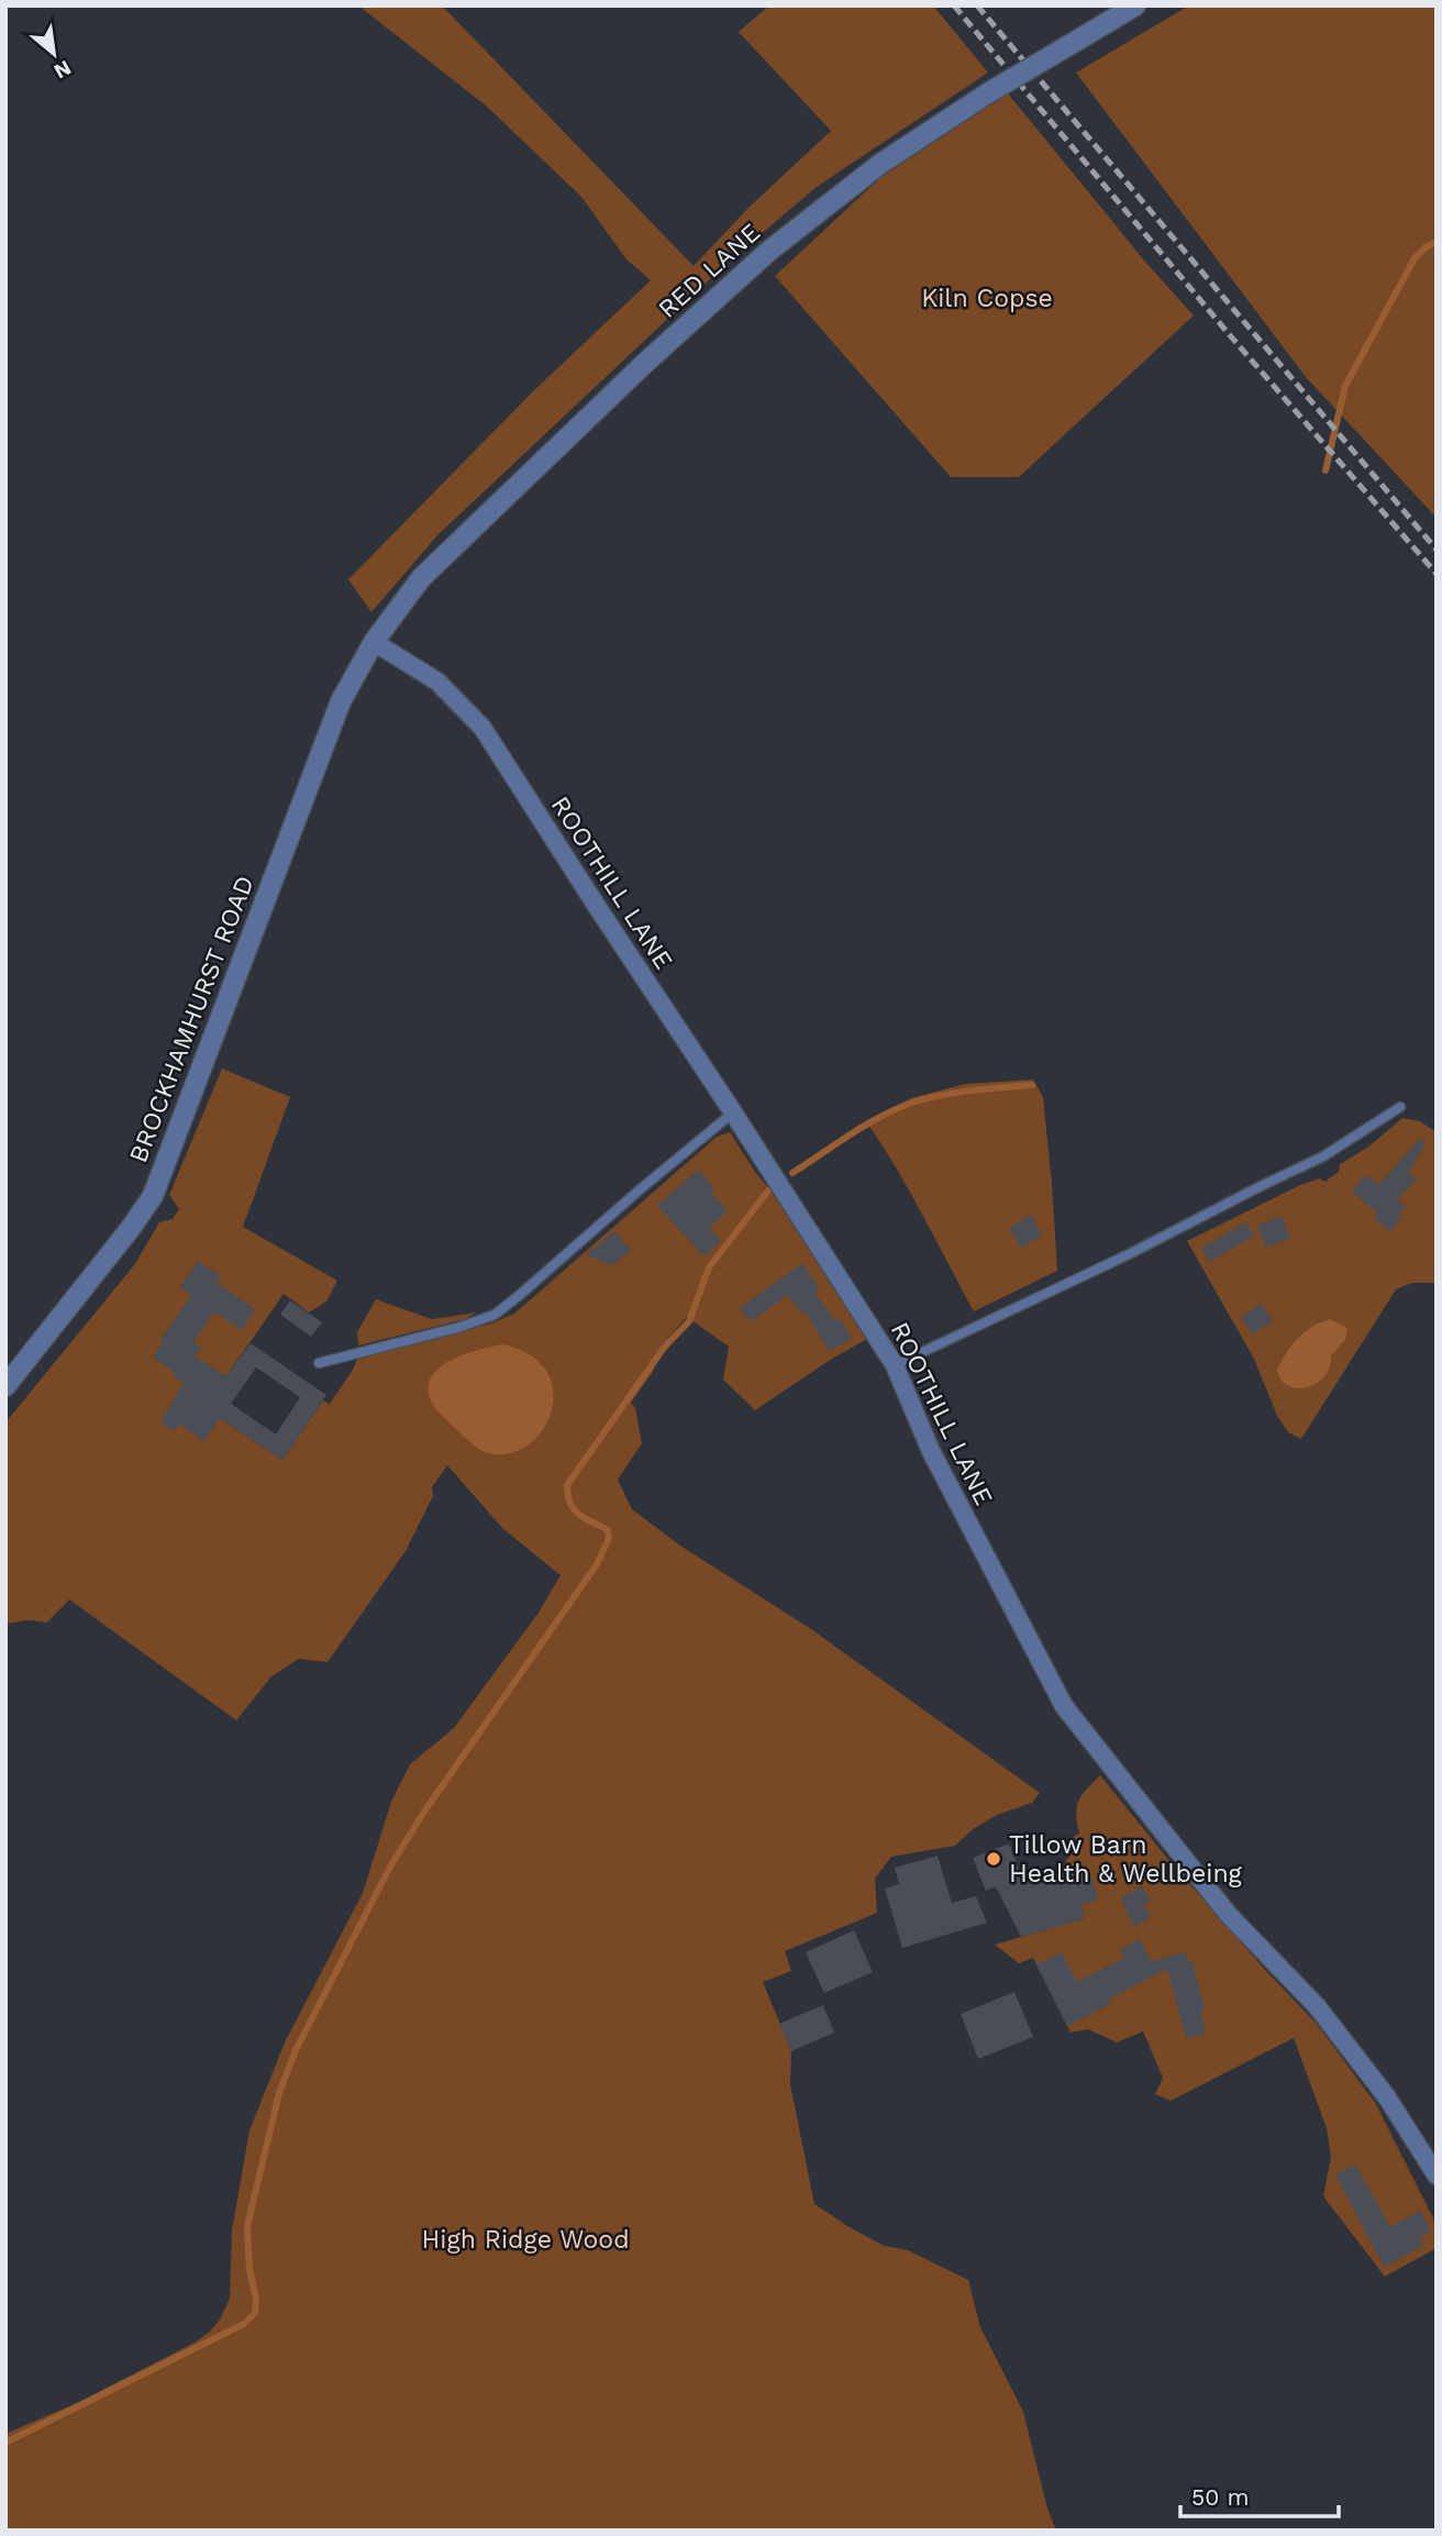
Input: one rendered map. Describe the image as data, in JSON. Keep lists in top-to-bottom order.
{
  "streets": {
    "street": ["RED LANE", "ROOTHILL LANE", "BROCKHAMHURST ROAD"]
  },
  "crossings": [
    ["RED LANE", "ROOTHILL LANE"],
    ["RED LANE", "BROCKHAMHURST ROAD"],
    ["ROOTHILL LANE", "BROCKHAMHURST ROAD"]
  ],
  "parks": ["Kiln Copse", "High Ridge Wood"],
  "places": ["Tillow Barn Health & Wellbeing"],
  "scale_bar": "50 m",
  "north": "bottom right"
}
